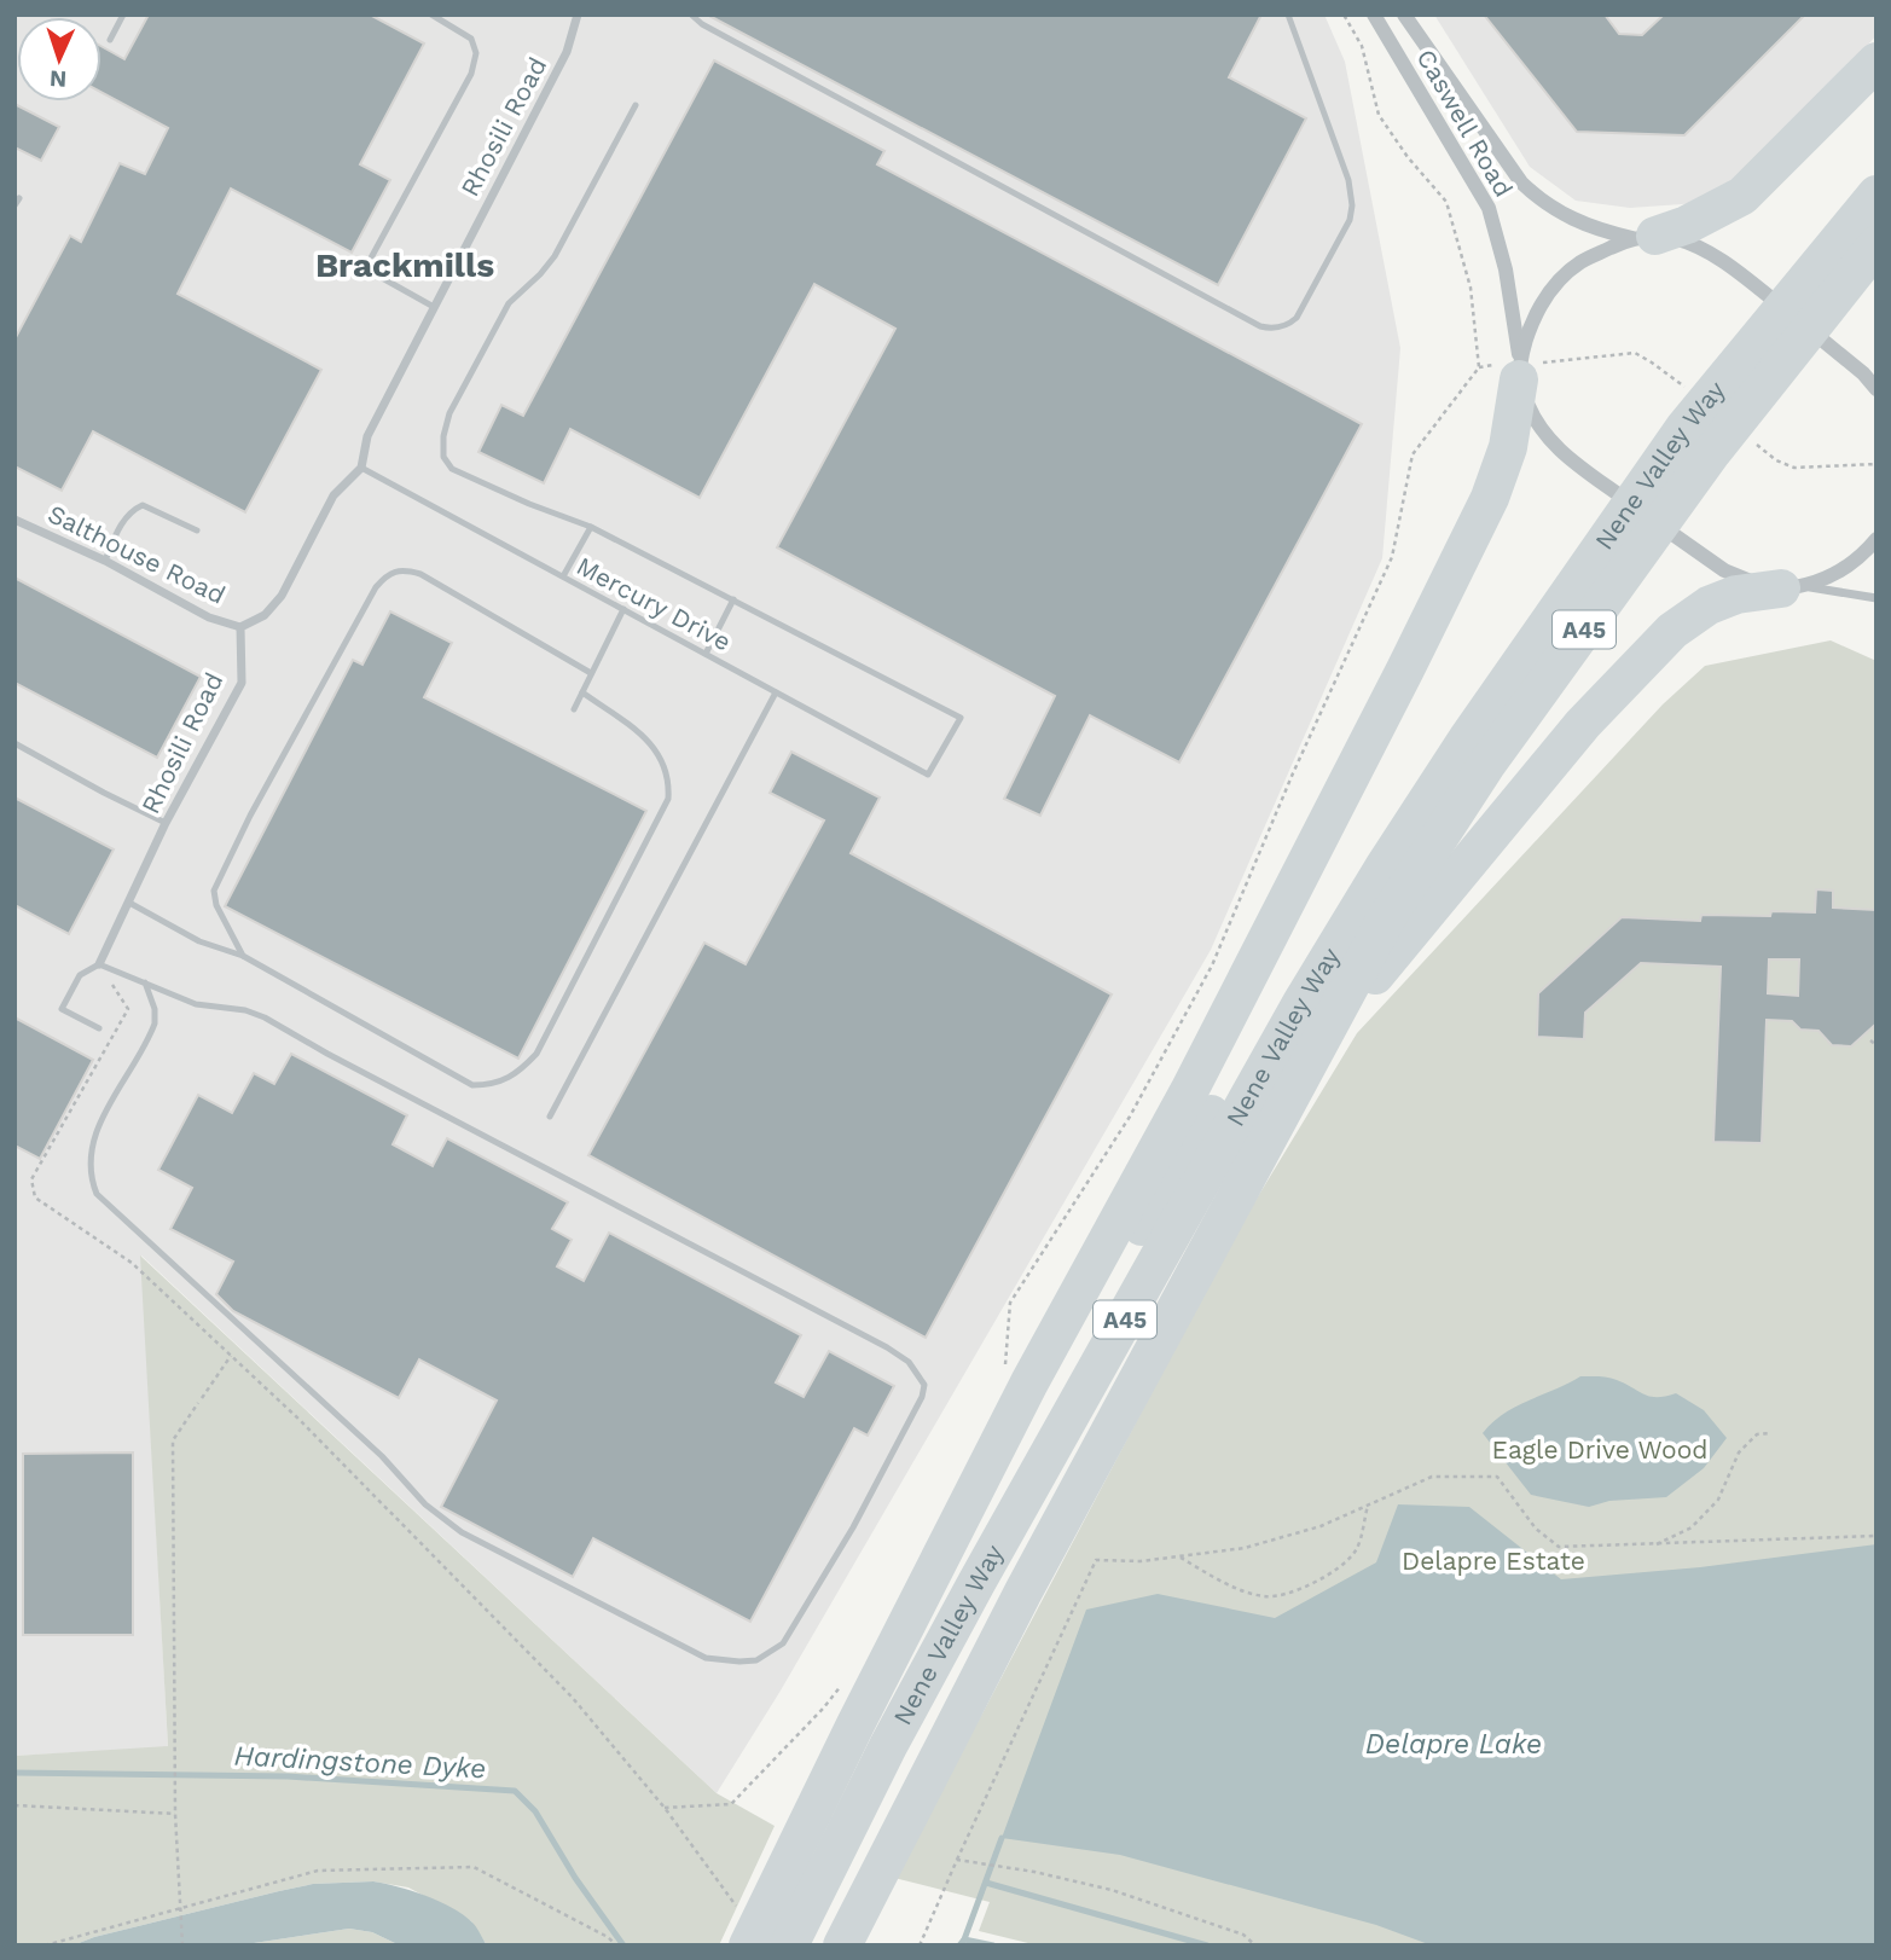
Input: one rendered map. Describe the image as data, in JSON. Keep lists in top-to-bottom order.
{
  "streets": {
    "highway": ["Nene Valley Way", "A45"],
    "street": ["Caswell Road", "Rhosili Road", "Salthouse Road"],
    "lane": ["Mercury Drive"]
  },
  "crossings": [
    ["Rhosili Road", "Salthouse Road"],
    ["Rhosili Road", "Mercury Drive"]
  ],
  "districts": ["Brackmills"],
  "water": ["Delapre Lake", "Hardingstone Dyke"],
  "parks": ["Eagle Drive Wood", "Delapre Estate"],
  "north": "bottom"
}
